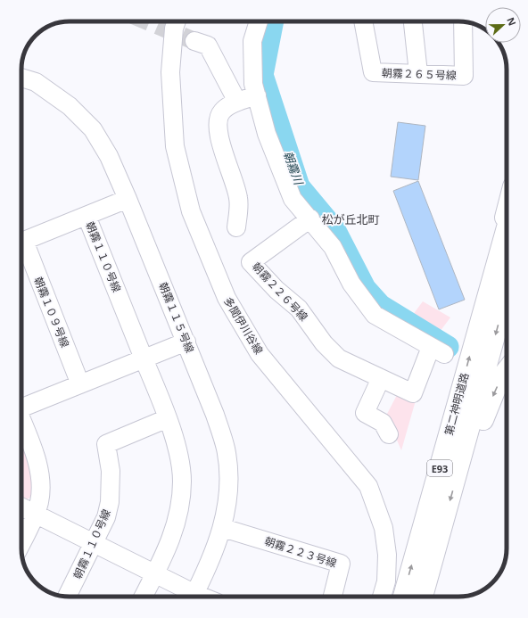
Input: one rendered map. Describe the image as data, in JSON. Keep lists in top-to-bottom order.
{
  "streets": {
    "highway": ["第二神明道路", "E93"],
    "street": [
      "朝霧２６５号線",
      "朝霧１１０号線",
      "朝霧２２６号線",
      "朝霧１０９号線",
      "朝霧１１５号線",
      "多聞伊川谷線",
      "朝霧２２３号線"
    ]
  },
  "crossings": [
    ["朝霧１１５号線", "朝霧２２３号線"]
  ],
  "districts": ["松が丘北町"],
  "water": ["朝霧川"],
  "north": "right"
}
